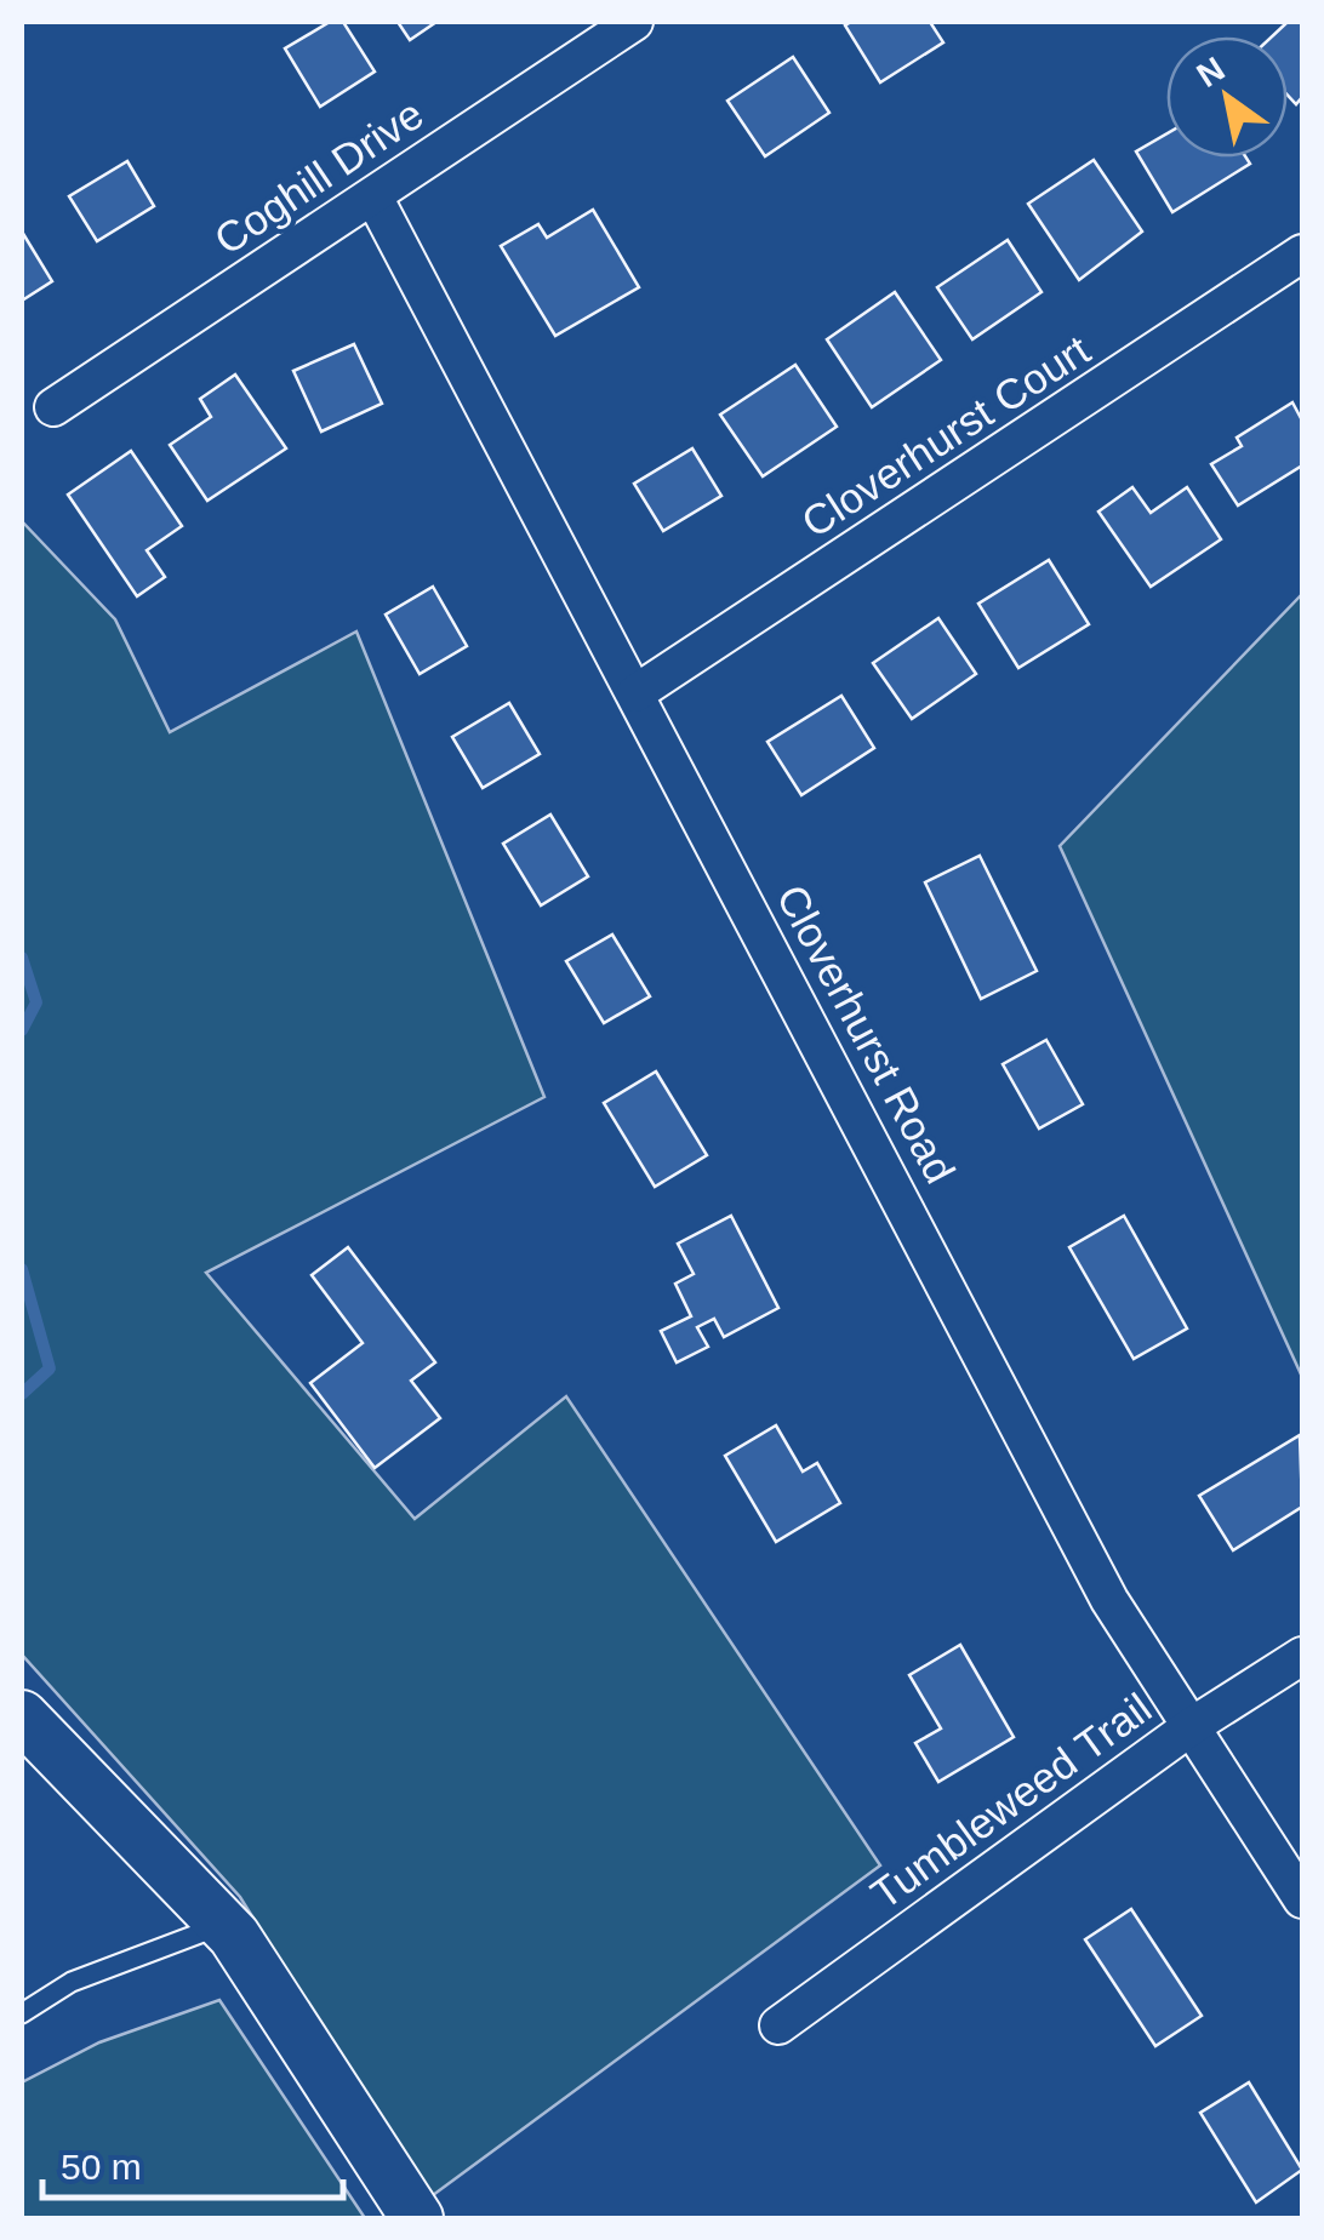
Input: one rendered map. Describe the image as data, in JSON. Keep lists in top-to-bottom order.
{
  "streets": {
    "street": [
      "Coghill Drive",
      "Cloverhurst Court",
      "Cloverhurst Road",
      "Tumbleweed Trail"
    ]
  },
  "crossings": [
    ["Coghill Drive", "Cloverhurst Road"],
    ["Cloverhurst Court", "Cloverhurst Road"],
    ["Cloverhurst Road", "Tumbleweed Trail"]
  ],
  "scale_bar": "50 m",
  "north": "top left"
}
